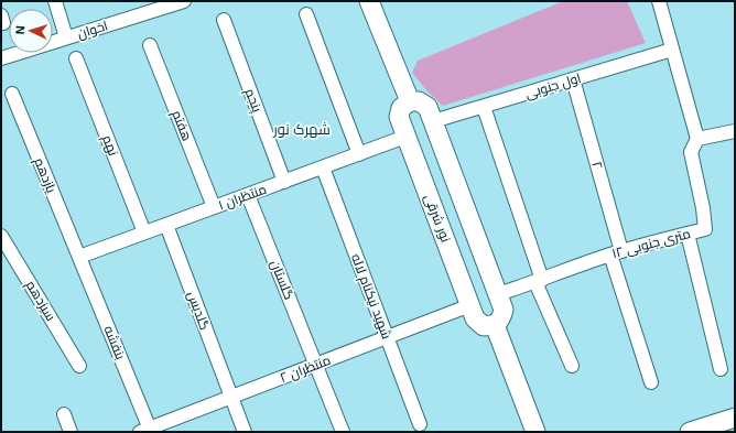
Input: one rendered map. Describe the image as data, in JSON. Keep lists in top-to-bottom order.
{
  "streets": {
    "street": [
      "اخوان",
      "اول جنوبی",
      "پنجم",
      "هفتم",
      "نهم",
      "۲",
      "یازدهم",
      "منتظران ۱",
      "نور شرقی",
      "۱۲ متری جنوبی",
      "گلستان",
      "شهید نیکنام لاله",
      "سیزدهم",
      "گلدیس",
      "بنفشه",
      "منتظران ۲"
    ]
  },
  "crossings": [
    ["اول جنوبی", "۲"],
    ["پنجم", "منتظران ۱"],
    ["هفتم", "منتظران ۱"],
    ["نهم", "منتظران ۱"],
    ["۲", "۱۲ متری جنوبی"],
    ["یازدهم", "منتظران ۱"],
    ["یازدهم", "بنفشه"],
    ["منتظران ۱", "نور شرقی"],
    ["منتظران ۱", "گلستان"],
    ["منتظران ۱", "شهید نیکنام لاله"],
    ["منتظران ۱", "گلدیس"],
    ["منتظران ۱", "بنفشه"],
    ["نور شرقی", "منتظران ۲"],
    ["گلستان", "منتظران ۲"],
    ["شهید نیکنام لاله", "منتظران ۲"],
    ["گلدیس", "منتظران ۲"],
    ["بنفشه", "منتظران ۲"]
  ],
  "districts": ["شهرک نور"],
  "north": "left"
}
